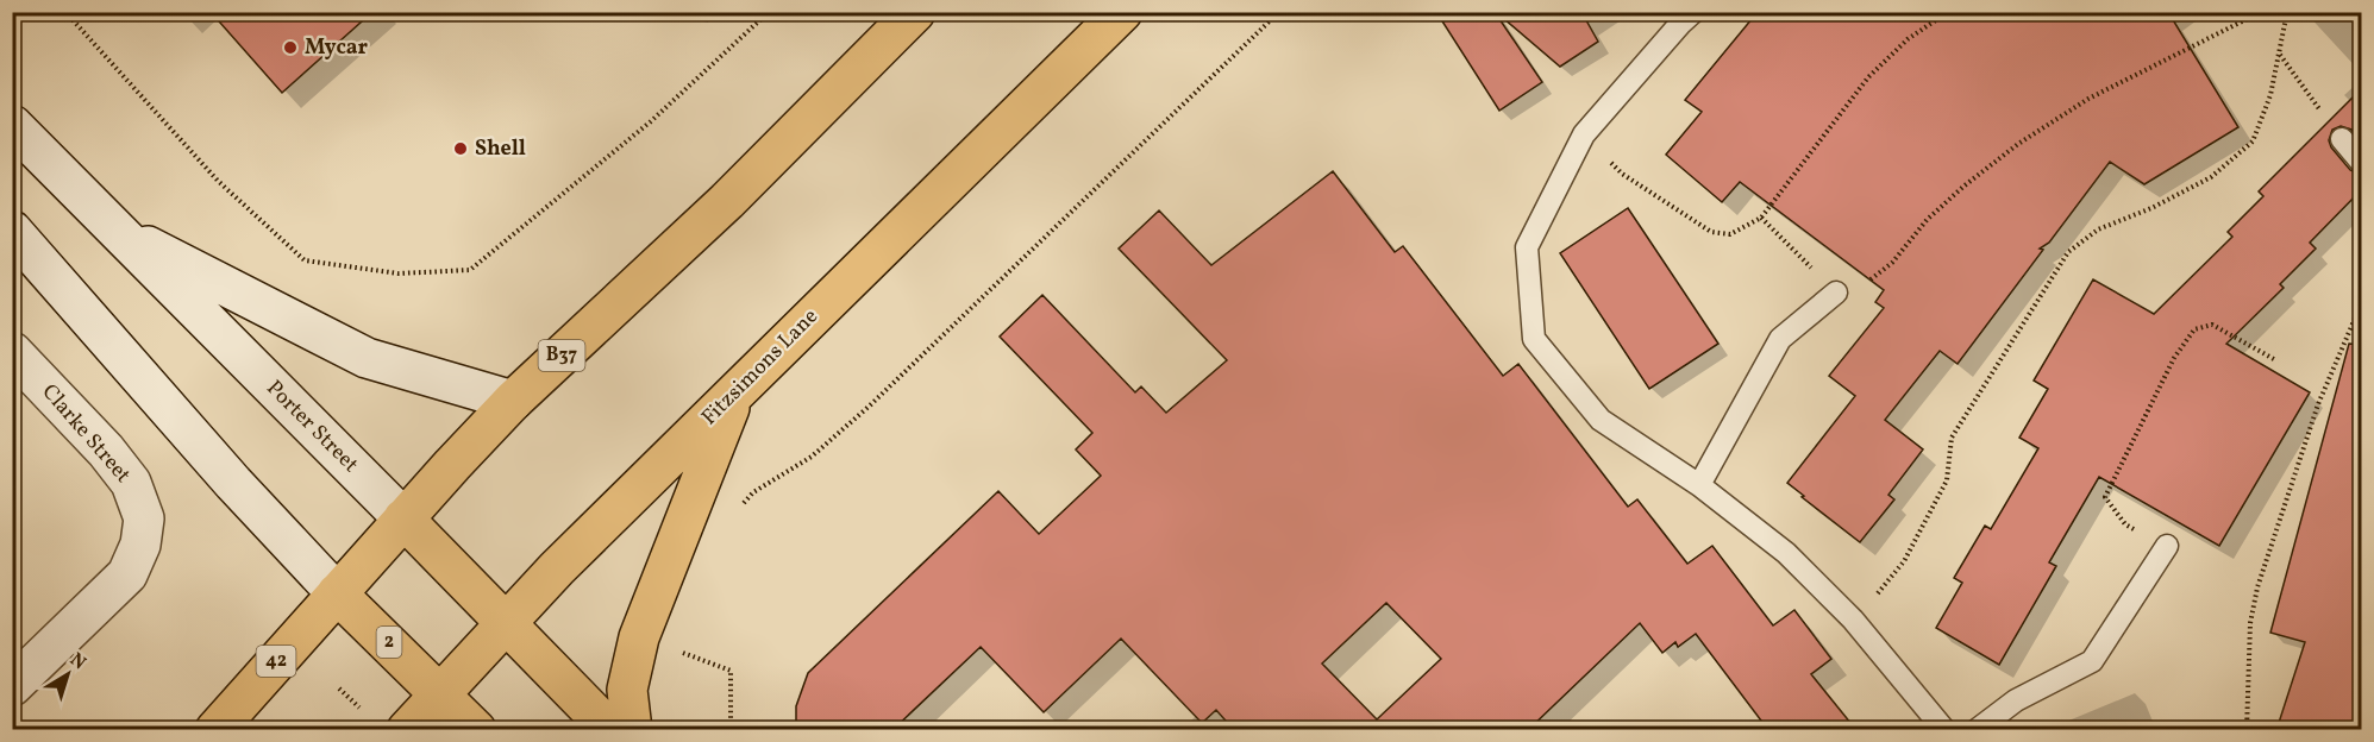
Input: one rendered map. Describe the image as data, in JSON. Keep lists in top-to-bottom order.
{
  "streets": {
    "main road": [
      "B37",
      "Fitzsimons Lane",
      "Porter Street",
      "Clarke Street",
      "2",
      "42"
    ]
  },
  "crossings": [
    ["B37", "Porter Street"],
    ["B37", "42"],
    ["Fitzsimons Lane", "Porter Street"],
    ["Fitzsimons Lane", "2"],
    ["Porter Street", "42"],
    ["2", "42"]
  ],
  "places": ["Mycar", "Shell"],
  "north": "top right"
}
